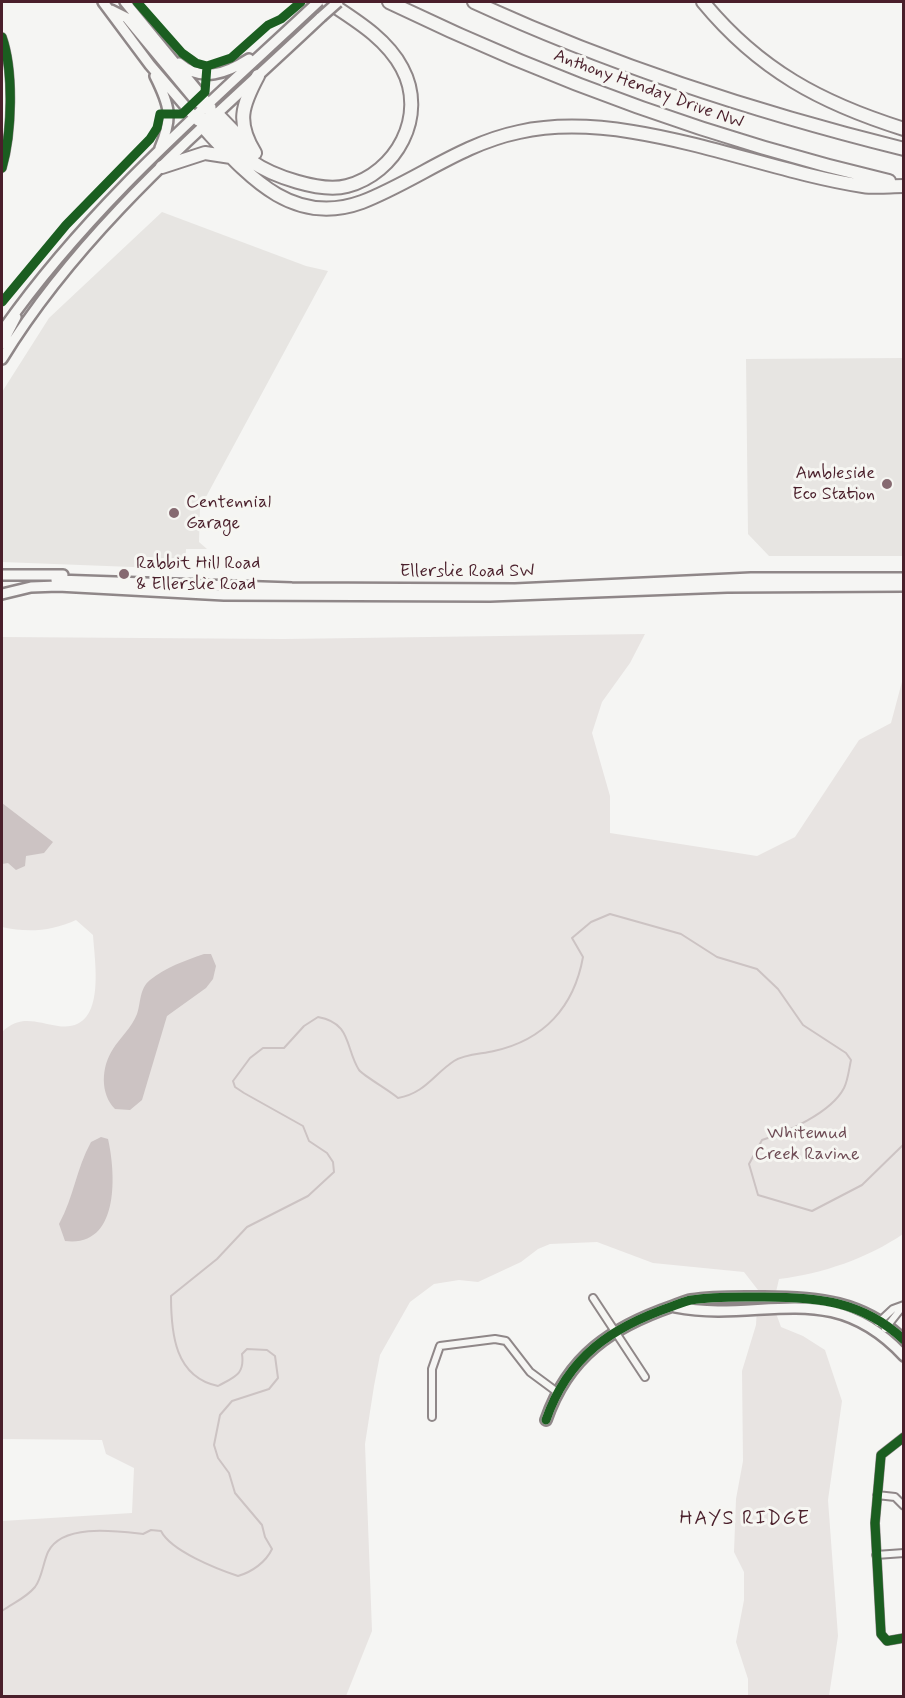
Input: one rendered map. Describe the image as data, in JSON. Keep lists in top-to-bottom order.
{
  "streets": {
    "highway": ["Anthony Henday Drive NW"],
    "main road": ["Ellerslie Road SW"]
  },
  "districts": ["HAYS RIDGE"],
  "parks": ["Whitemud Creek Ravine"],
  "places": ["Ambleside Eco Station", "Centennial Garage", "Rabbit Hill Road & Ellerslie Road"]
}
